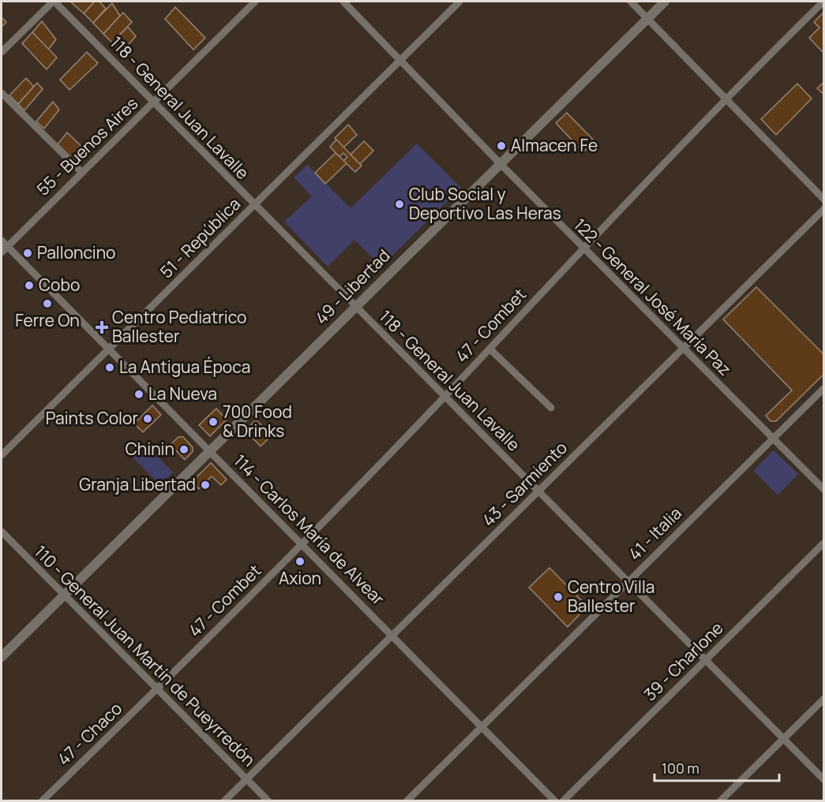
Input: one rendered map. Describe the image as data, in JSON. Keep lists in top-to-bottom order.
{
  "streets": {
    "street": [
      "118 - General Juan Lavalle",
      "55 - Buenos Aires",
      "51 - República",
      "49 - Libertad",
      "122 - General José María Paz",
      "47 - Combet",
      "43 - Sarmiento",
      "114 - Carlos María de Alvear",
      "41 - Italia",
      "110 - General Juan Martín de Pueyrredón",
      "39 - Charlone",
      "47 - Chaco"
    ]
  },
  "crossings": [
    ["118 - General Juan Lavalle", "55 - Buenos Aires"],
    ["118 - General Juan Lavalle", "51 - República"],
    ["118 - General Juan Lavalle", "49 - Libertad"],
    ["118 - General Juan Lavalle", "47 - Combet"],
    ["118 - General Juan Lavalle", "43 - Sarmiento"],
    ["118 - General Juan Lavalle", "41 - Italia"],
    ["118 - General Juan Lavalle", "39 - Charlone"],
    ["55 - Buenos Aires", "114 - Carlos María de Alvear"],
    ["51 - República", "122 - General José María Paz"],
    ["51 - República", "114 - Carlos María de Alvear"],
    ["49 - Libertad", "122 - General José María Paz"],
    ["49 - Libertad", "114 - Carlos María de Alvear"],
    ["49 - Libertad", "110 - General Juan Martín de Pueyrredón"],
    ["122 - General José María Paz", "47 - Combet"],
    ["122 - General José María Paz", "43 - Sarmiento"],
    ["122 - General José María Paz", "41 - Italia"],
    ["47 - Combet", "114 - Carlos María de Alvear"],
    ["47 - Combet", "110 - General Juan Martín de Pueyrredón"],
    ["47 - Combet", "47 - Chaco"],
    ["43 - Sarmiento", "114 - Carlos María de Alvear"],
    ["43 - Sarmiento", "110 - General Juan Martín de Pueyrredón"],
    ["114 - Carlos María de Alvear", "41 - Italia"],
    ["110 - General Juan Martín de Pueyrredón", "47 - Chaco"]
  ],
  "places": {
    "other": [
      "Almacen Fe",
      "Club Social y Deportivo Las Heras",
      "Palloncino",
      "Cobo",
      "Ferre On",
      "La Antigua Época",
      "La Nueva",
      "Paints Color",
      "700 Food & Drinks",
      "Chinin",
      "Granja Libertad",
      "Axion",
      "Centro Villa Ballester"
    ],
    "health": ["Centro Pediatrico Ballester"]
  },
  "scale_bar": "100 m"
}
